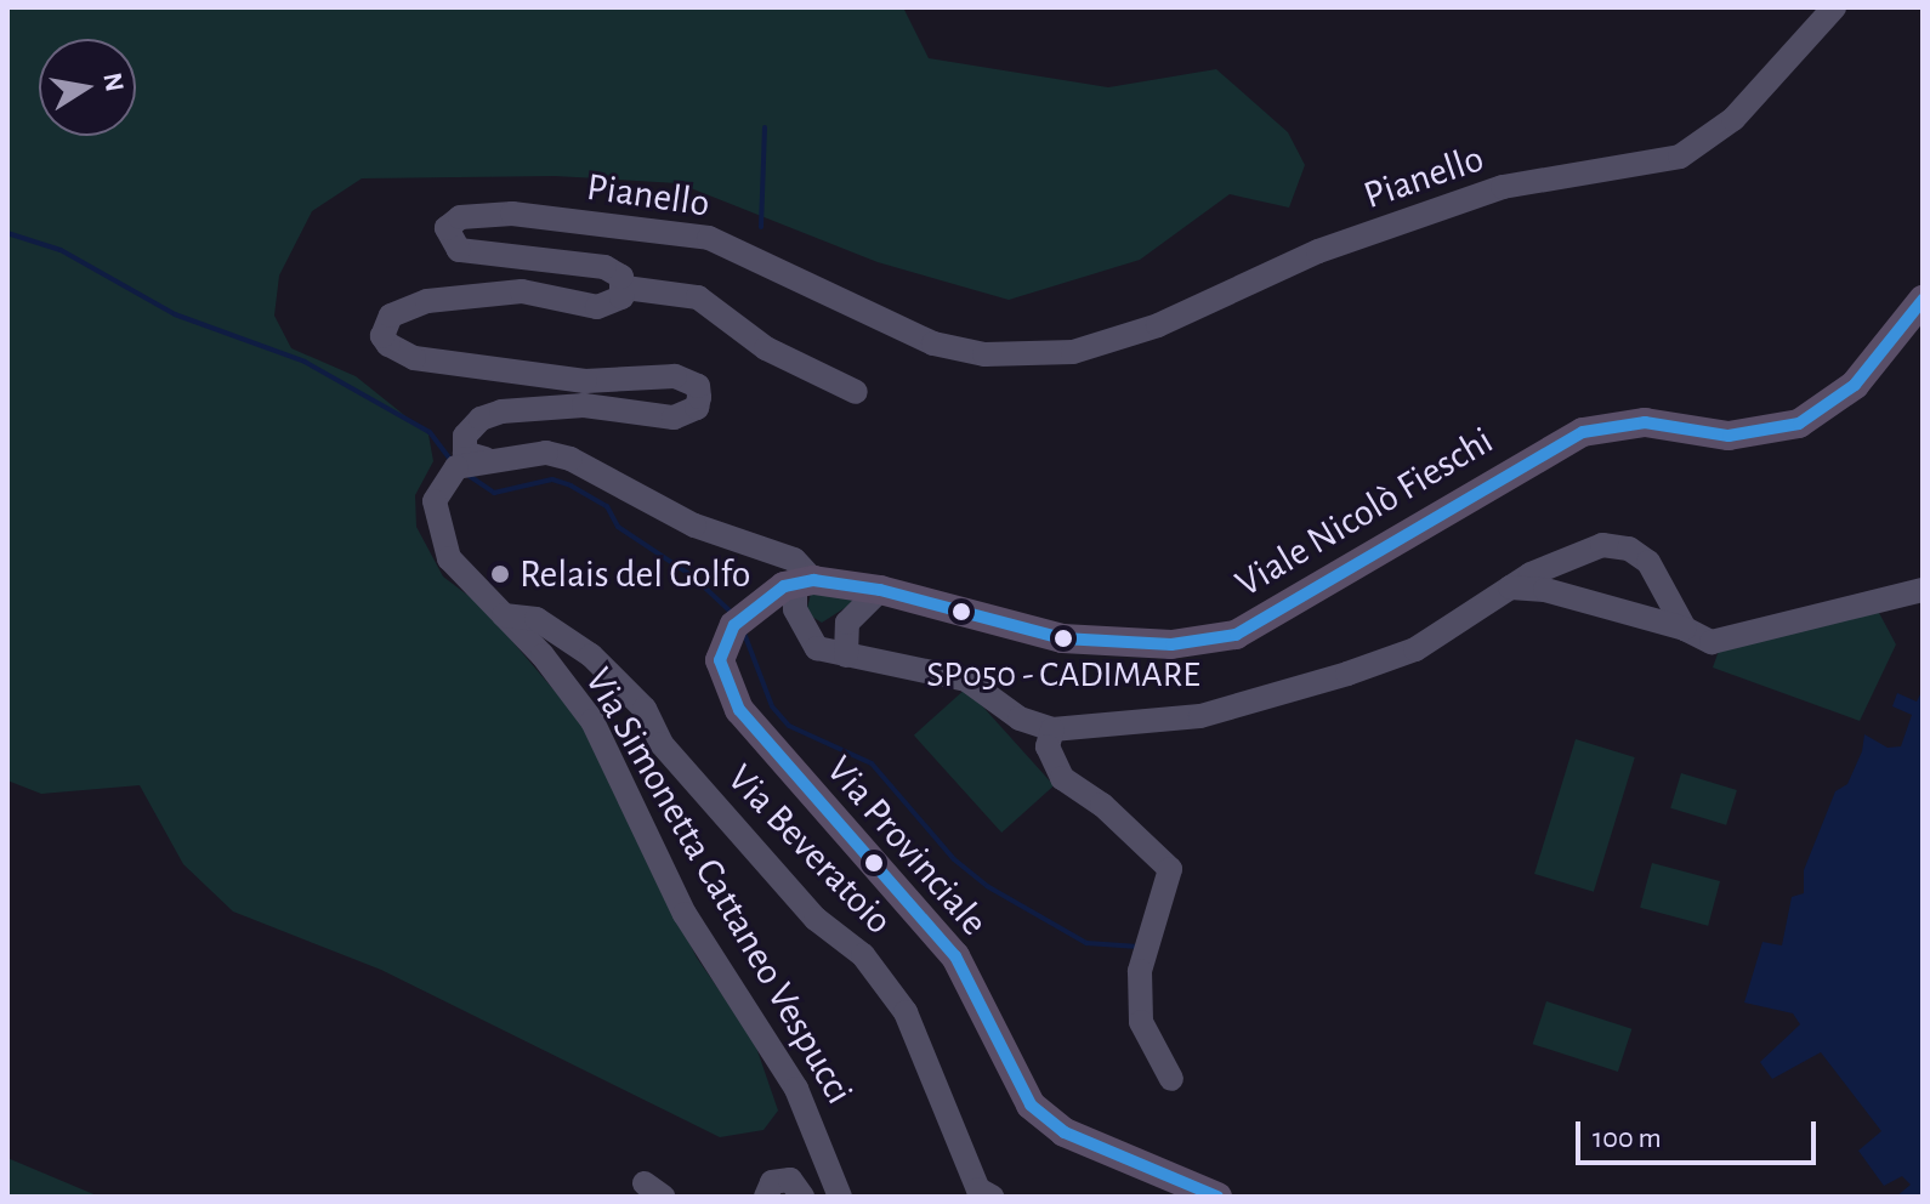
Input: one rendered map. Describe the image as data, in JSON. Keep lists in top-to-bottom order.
{
  "streets": {
    "main road": ["Viale Nicolò Fieschi", "Via Provinciale"],
    "street": ["Pianello", "Via Beveratoio", "Via Simonetta Cattaneo Vespucci"]
  },
  "crossings": [
    ["Viale Nicolò Fieschi", "Via Provinciale"],
    ["Viale Nicolò Fieschi", "Via Simonetta Cattaneo Vespucci"],
    ["Via Provinciale", "Via Simonetta Cattaneo Vespucci"],
    ["Via Beveratoio", "Via Simonetta Cattaneo Vespucci"]
  ],
  "places": ["Relais del Golfo", "SP050 - CADIMARE"],
  "scale_bar": "100 m",
  "north": "right"
}
